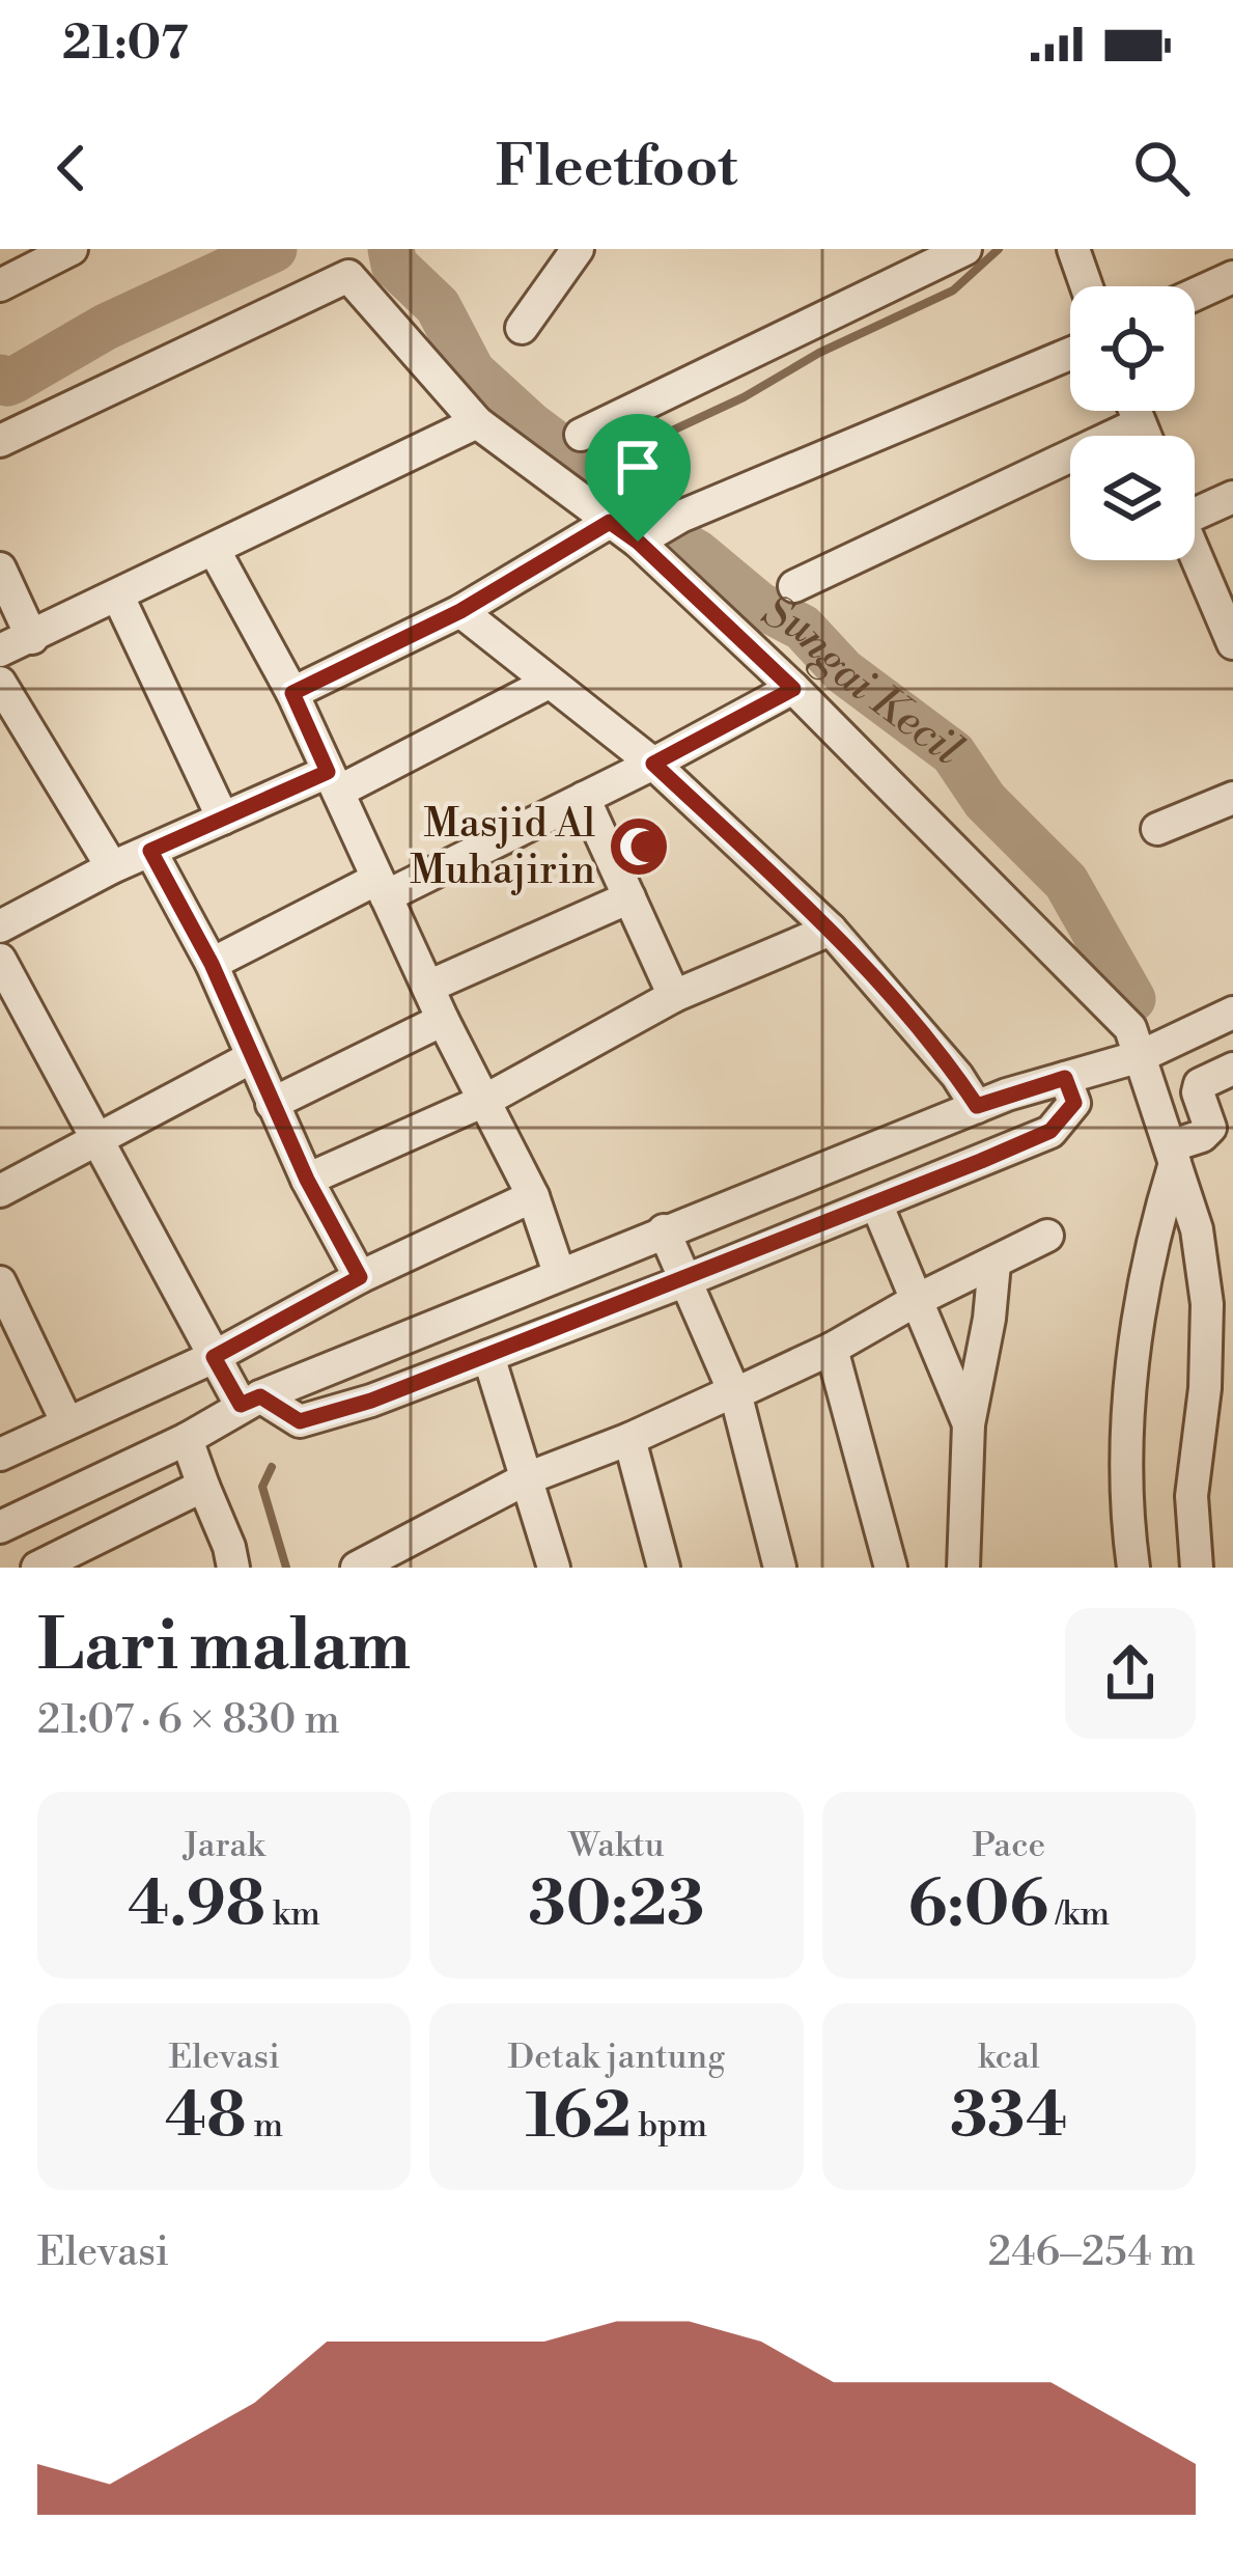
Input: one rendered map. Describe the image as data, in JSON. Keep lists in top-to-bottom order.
{
  "water": ["Sungai Kecil"],
  "places": {
    "mosque": ["Masjid Al Muhajirin"]
  },
  "page": {
    "status": "21:07",
    "header": "Fleetfoot",
    "heading": ["Lari malam", "21:07 · 6 × 830 m"],
    "stats": [
      ["Jarak", "4.98 km"],
      ["Waktu", "30:23"],
      ["Pace", "6:06 /km"],
      ["Elevasi", "48 m"],
      ["Detak jantung", "162 bpm"],
      ["kcal", "334"]
    ],
    "chart": ["Elevasi", "246–254 m"]
  }
}
